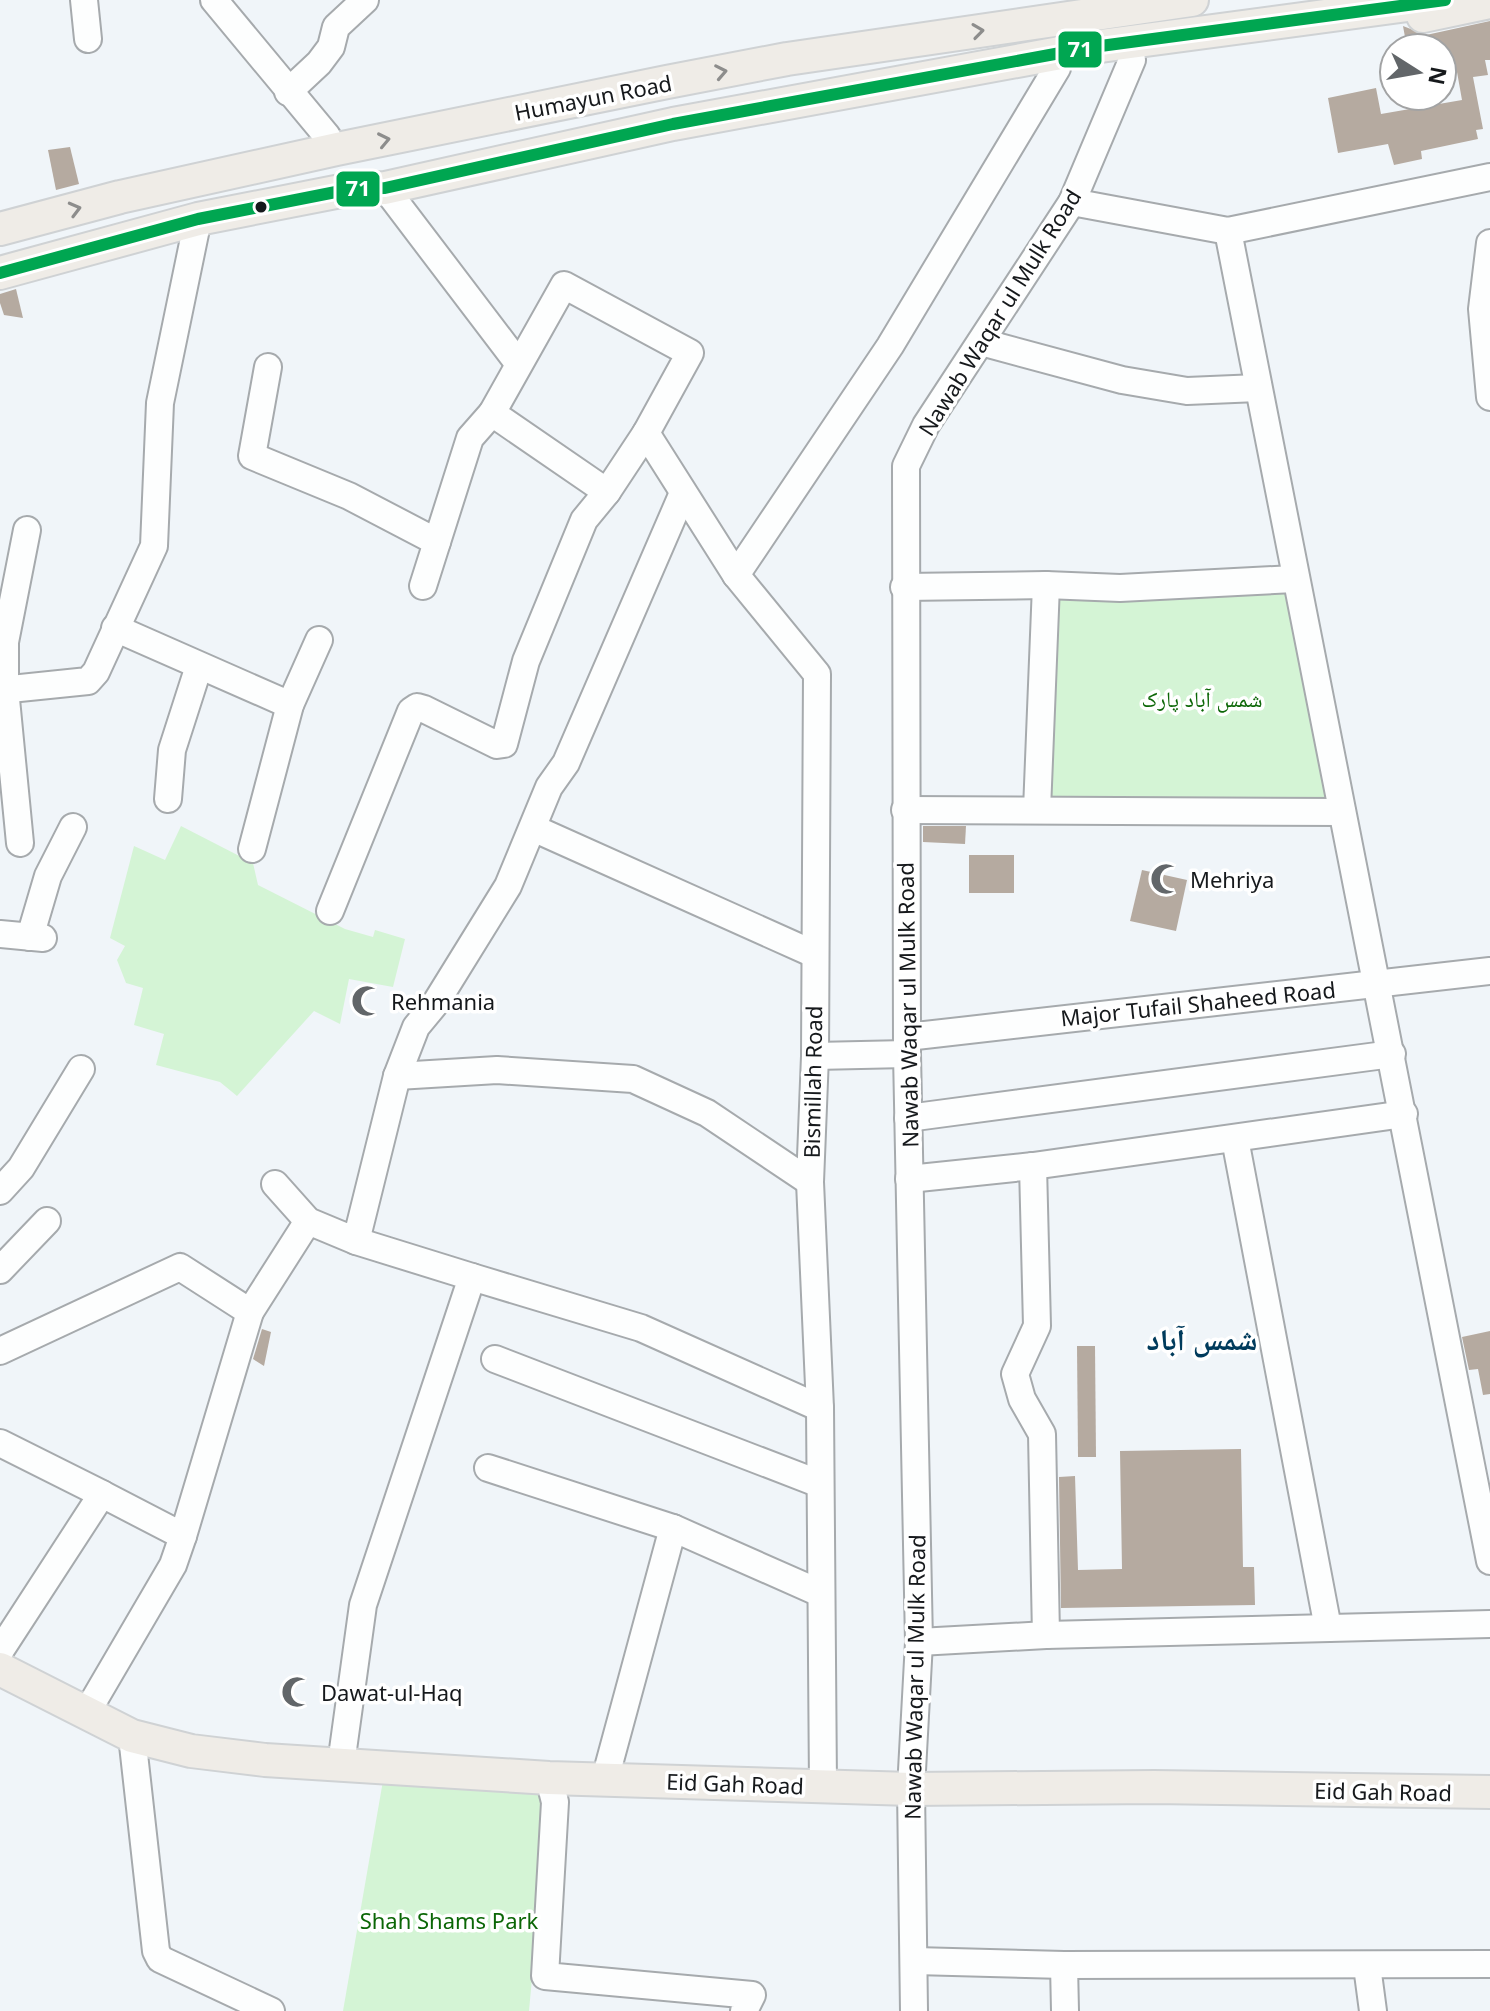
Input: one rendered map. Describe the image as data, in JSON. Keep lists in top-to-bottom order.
{
  "streets": {
    "main road": ["Humayun Road", "Eid Gah Road"],
    "street": ["Nawab Waqar ul Mulk Road", "Major Tufail Shaheed Road", "Bismillah Road"]
  },
  "crossings": [
    ["Nawab Waqar ul Mulk Road", "Major Tufail Shaheed Road"],
    ["Nawab Waqar ul Mulk Road", "Eid Gah Road"],
    ["Major Tufail Shaheed Road", "Bismillah Road"],
    ["Bismillah Road", "Eid Gah Road"]
  ],
  "districts": ["شمس آباد"],
  "parks": ["شمس آباد پارک", "Shah Shams Park"],
  "places": {
    "mosque": ["Mehriya", "Rehmania", "Dawat-ul-Haq"]
  },
  "lines": ["transit line 71"],
  "north": "right"
}
